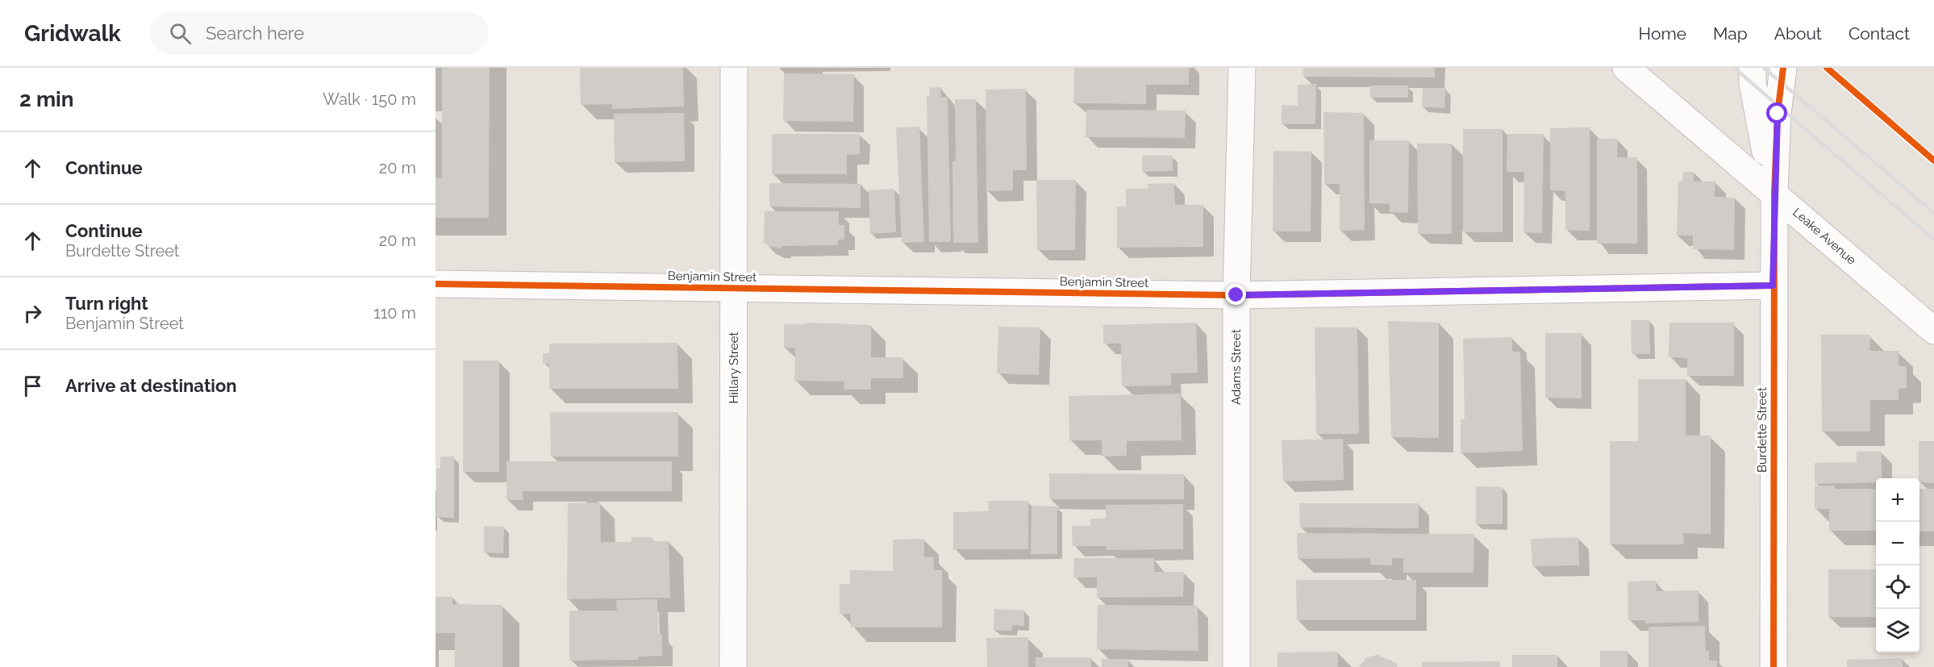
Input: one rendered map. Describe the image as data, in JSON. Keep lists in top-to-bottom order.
{
  "streets": {
    "street": [
      "Leake Avenue",
      "Benjamin Street",
      "Adams Street",
      "Hillary Street",
      "Burdette Street"
    ]
  },
  "crossings": [
    ["Leake Avenue", "Burdette Street"],
    ["Benjamin Street", "Adams Street"],
    ["Benjamin Street", "Hillary Street"],
    ["Benjamin Street", "Burdette Street"]
  ],
  "page": {
    "header": "Gridwalk",
    "search": "Search here",
    "nav": [
      "Home",
      "Map",
      "About",
      "Contact"
    ],
    "heading": ["2 min", "Walk · 150 m"],
    "list": [
      ["Continue", "20 m"],
      ["Continue", "Burdette Street", "20 m"],
      ["Turn right", "Benjamin Street", "110 m"],
      "Arrive at destination"
    ],
    "map_buttons": ["+", "−"]
  }
}
